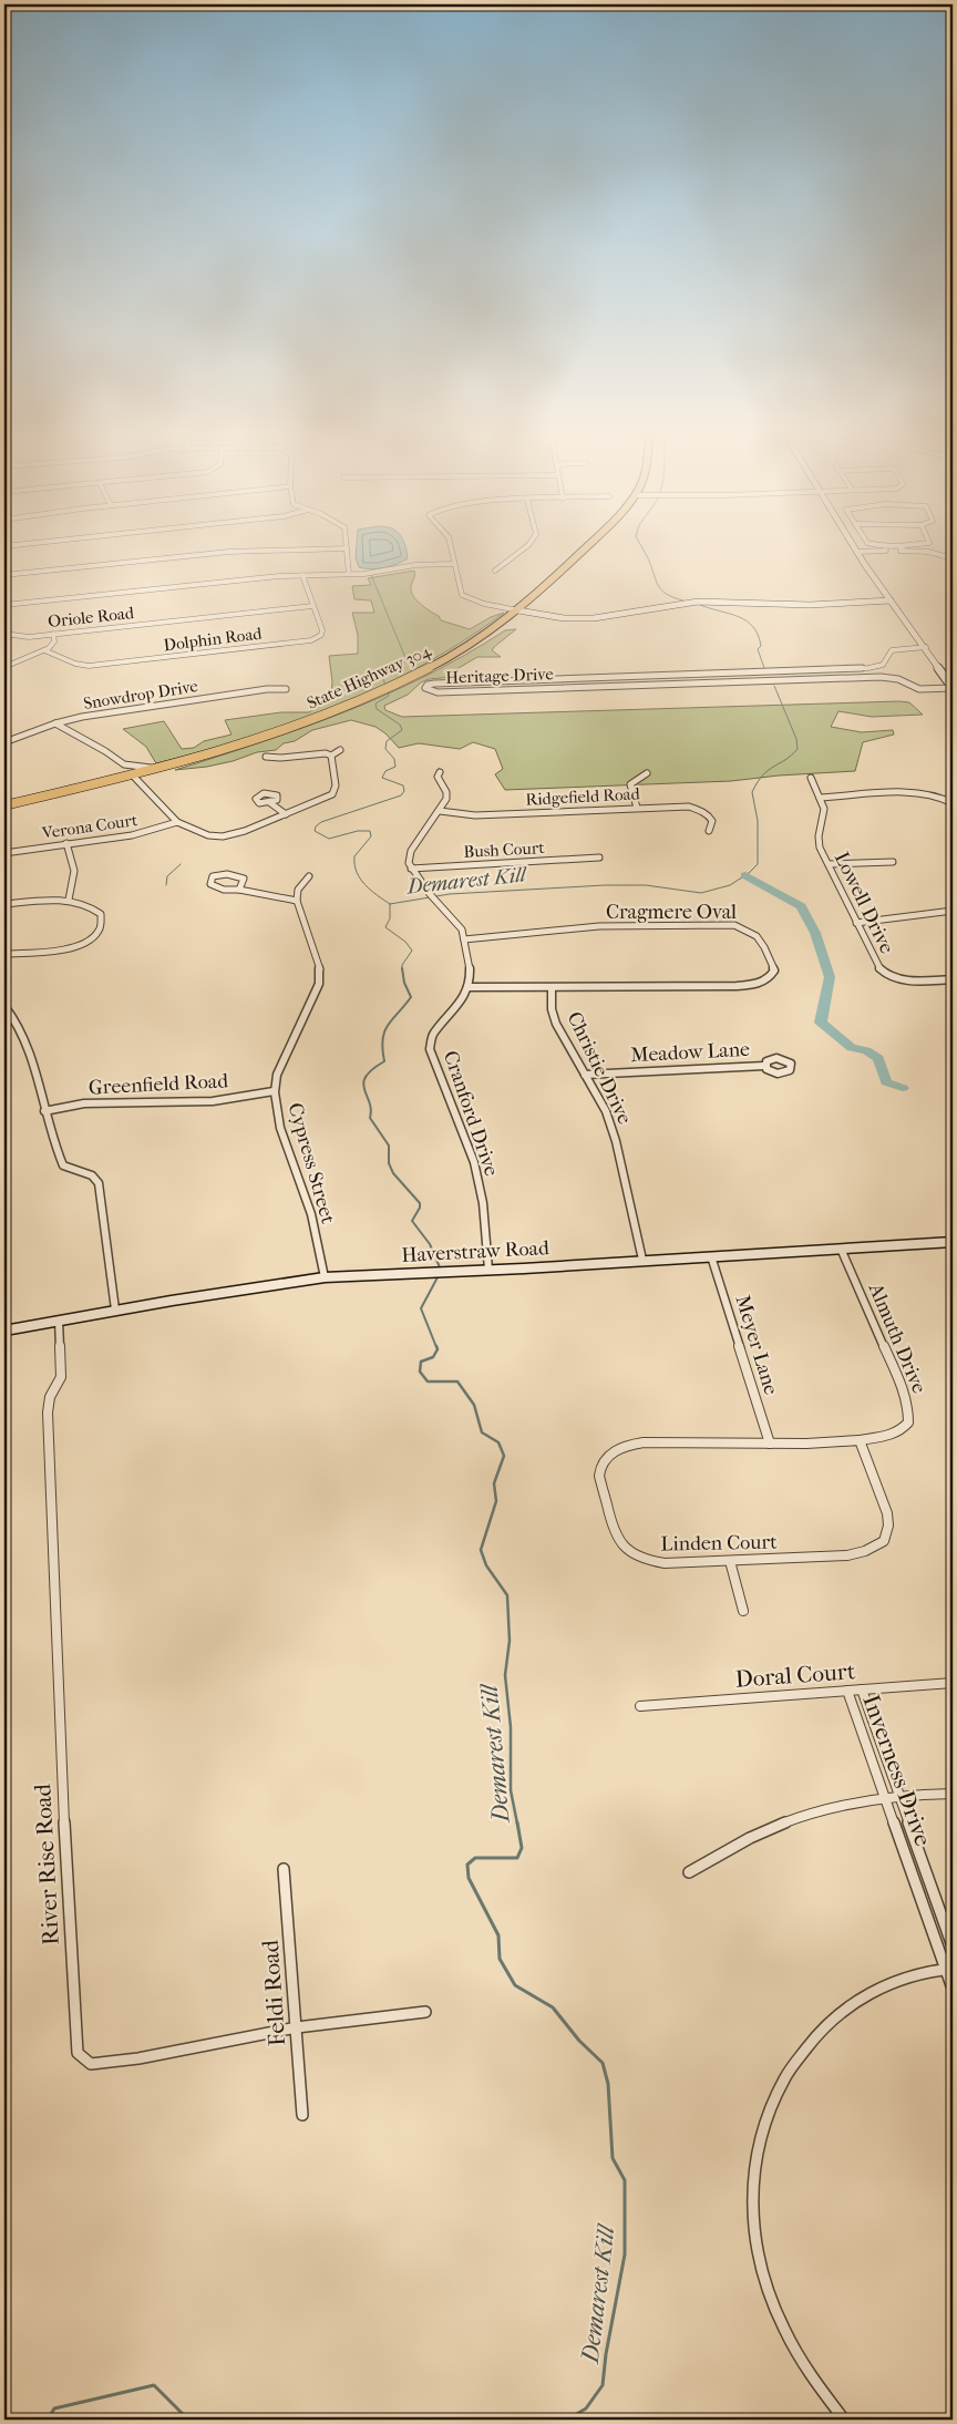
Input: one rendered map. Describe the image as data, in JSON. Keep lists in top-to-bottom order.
{
  "streets": {
    "main road": ["State Highway 304"],
    "street": [
      "Oriole Road",
      "Dolphin Road",
      "Heritage Drive",
      "Snowdrop Drive",
      "Ridgefield Road",
      "Verona Court",
      "Bush Court",
      "Lowell Drive",
      "Cragmere Oval",
      "Meadow Lane",
      "Christie Drive",
      "Greenfield Road",
      "Cranford Drive",
      "Cypress Street",
      "Haverstraw Road",
      "Almuth Drive",
      "Meyer Lane",
      "Linden Court",
      "Doral Court",
      "Inverness Drive",
      "River Rise Road",
      "Feldi Road"
    ]
  },
  "crossings": [
    ["Oriole Road", "Dolphin Road"],
    ["Bush Court", "Cranford Drive"],
    ["Cragmere Oval", "Christie Drive"],
    ["Cragmere Oval", "Cranford Drive"],
    ["Meadow Lane", "Christie Drive"],
    ["Christie Drive", "Haverstraw Road"],
    ["Greenfield Road", "Cypress Street"],
    ["Cranford Drive", "Haverstraw Road"],
    ["Cypress Street", "Haverstraw Road"],
    ["Haverstraw Road", "Almuth Drive"],
    ["Haverstraw Road", "Meyer Lane"],
    ["Haverstraw Road", "River Rise Road"],
    ["Almuth Drive", "Linden Court"],
    ["Meyer Lane", "Linden Court"],
    ["Doral Court", "Inverness Drive"],
    ["River Rise Road", "Feldi Road"]
  ],
  "water": ["Demarest Kill"]
}
